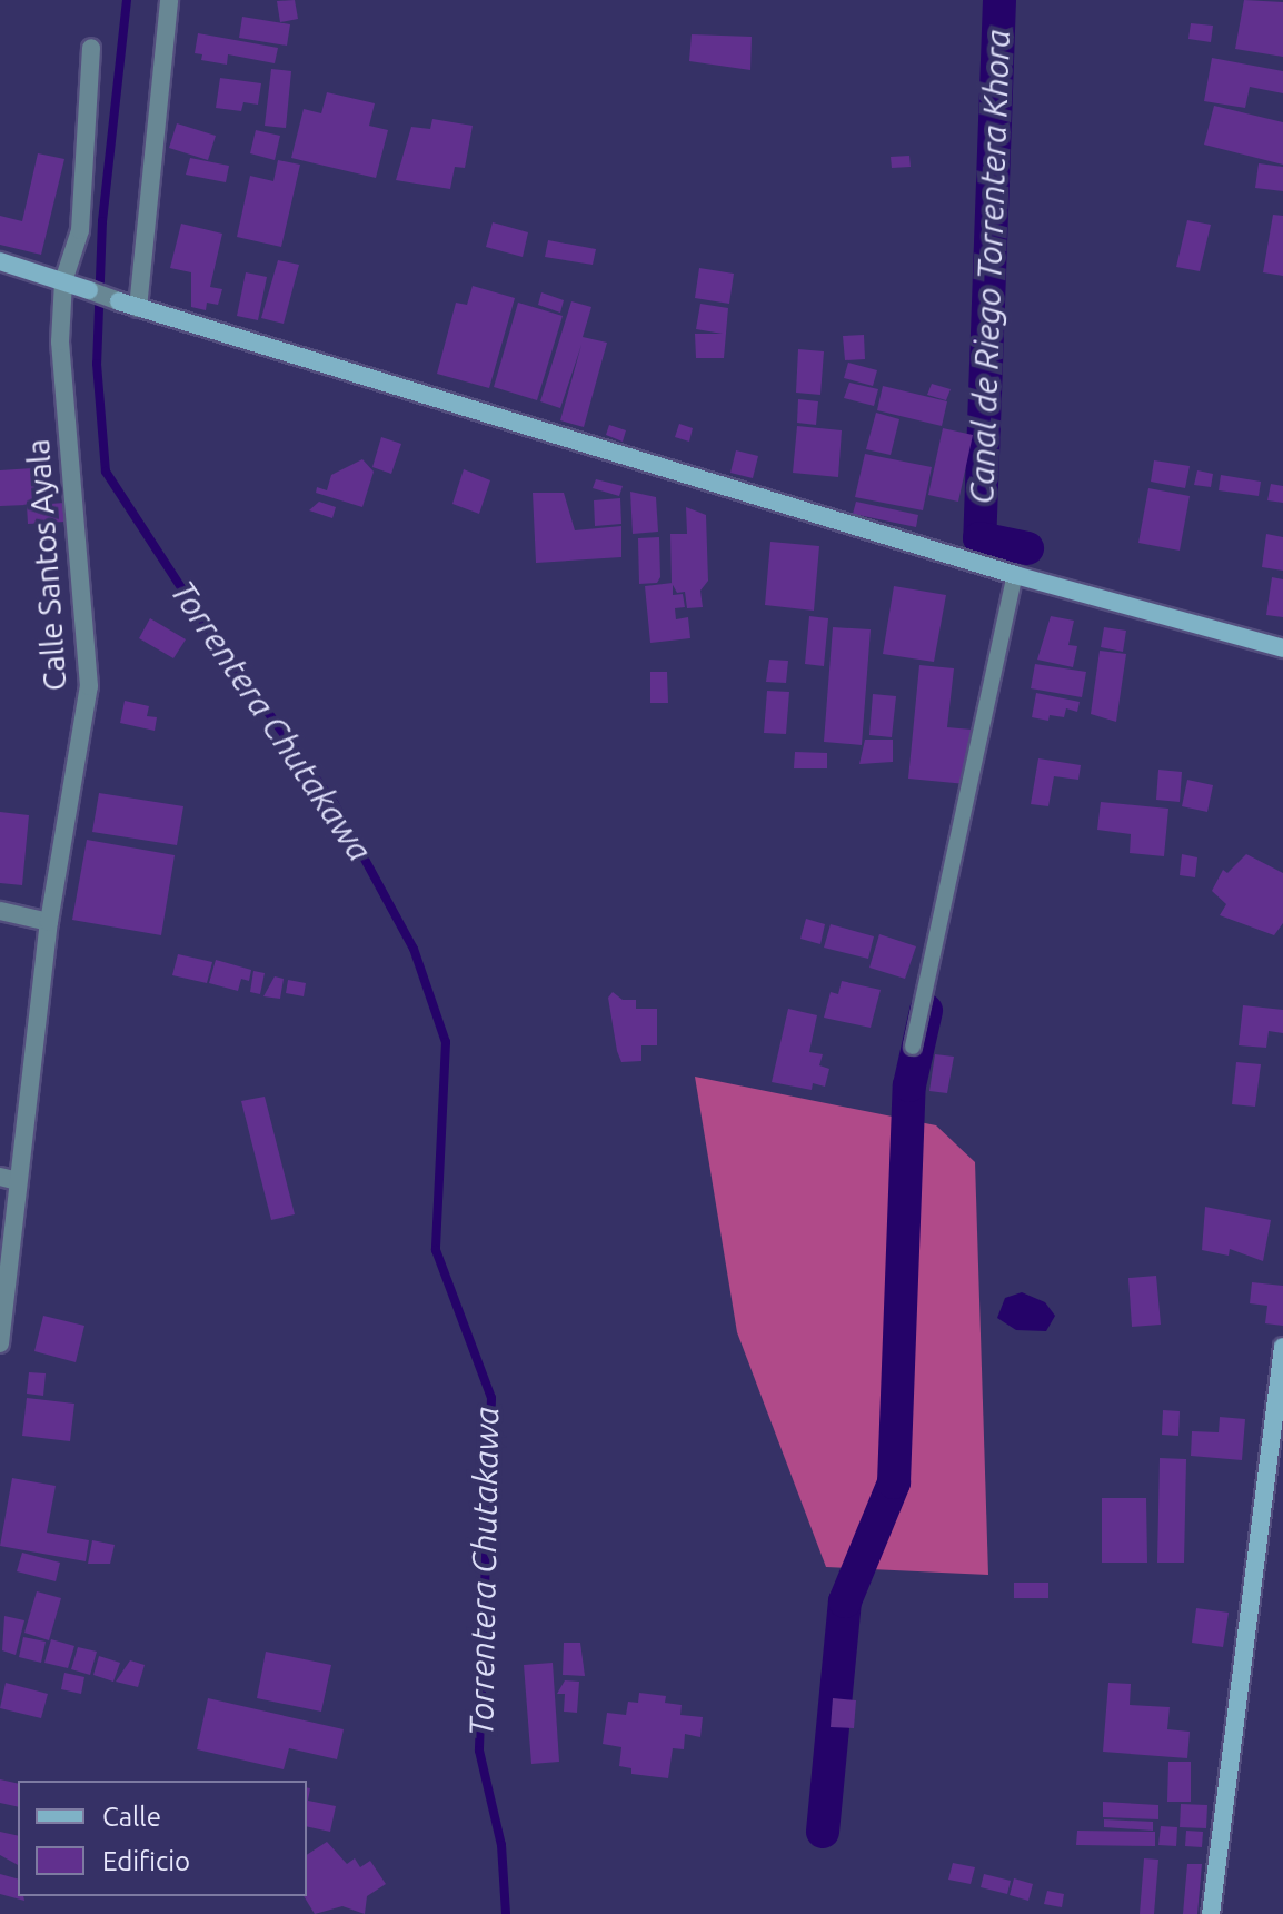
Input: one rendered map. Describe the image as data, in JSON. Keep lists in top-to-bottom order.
{
  "streets": {
    "street": ["Calle Santos Ayala"]
  },
  "water": ["Canal de Riego Torrentera Khora", "Torrentera Chutakawa"],
  "legend": ["Calle", "Edificio"]
}
